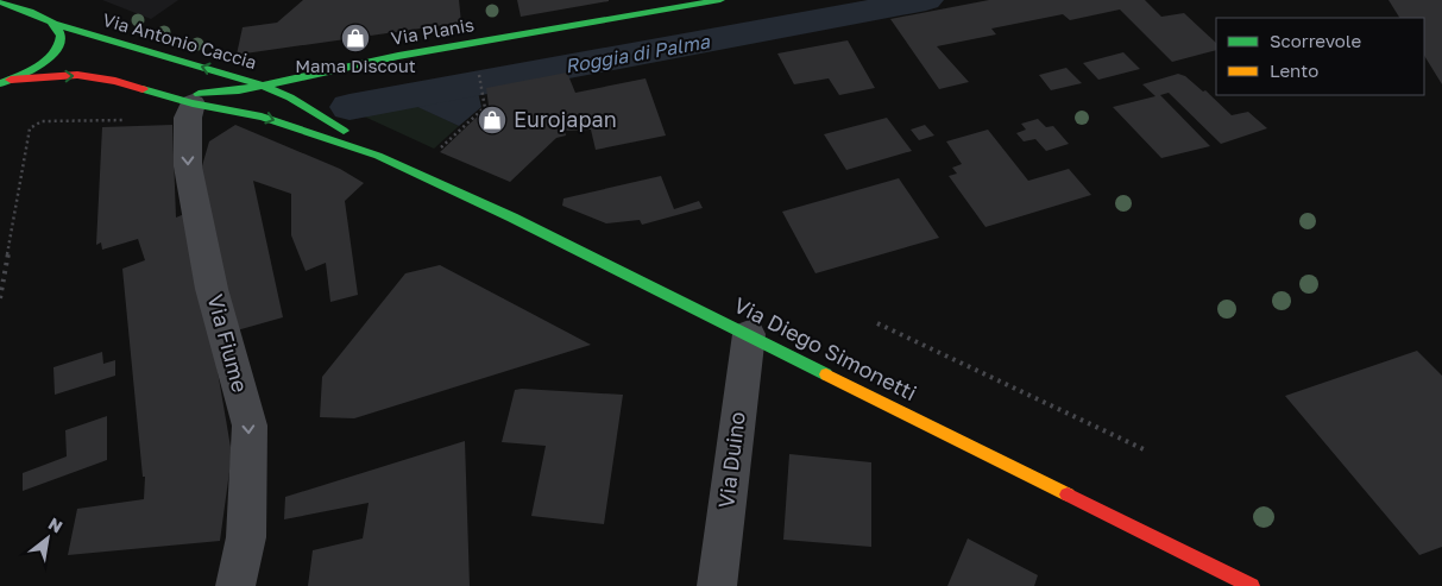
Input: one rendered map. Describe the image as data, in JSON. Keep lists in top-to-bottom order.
{
  "streets": {
    "main road": ["Via Planis", "Via Antonio Caccia", "Via Diego Simonetti"],
    "street": ["Via Fiume", "Via Duino"]
  },
  "crossings": [
    ["Via Planis", "Via Antonio Caccia"],
    ["Via Planis", "Via Fiume"],
    ["Via Planis", "Via Diego Simonetti"],
    ["Via Antonio Caccia", "Via Diego Simonetti"],
    ["Via Fiume", "Via Diego Simonetti"],
    ["Via Diego Simonetti", "Via Duino"]
  ],
  "one_way": ["Via Antonio Caccia", "Via Fiume"],
  "water": ["Roggia di Palma"],
  "places": {
    "shop": ["Mama Discout", "Eurojapan"]
  },
  "legend": ["Scorrevole", "Lento"],
  "north": "top right"
}
